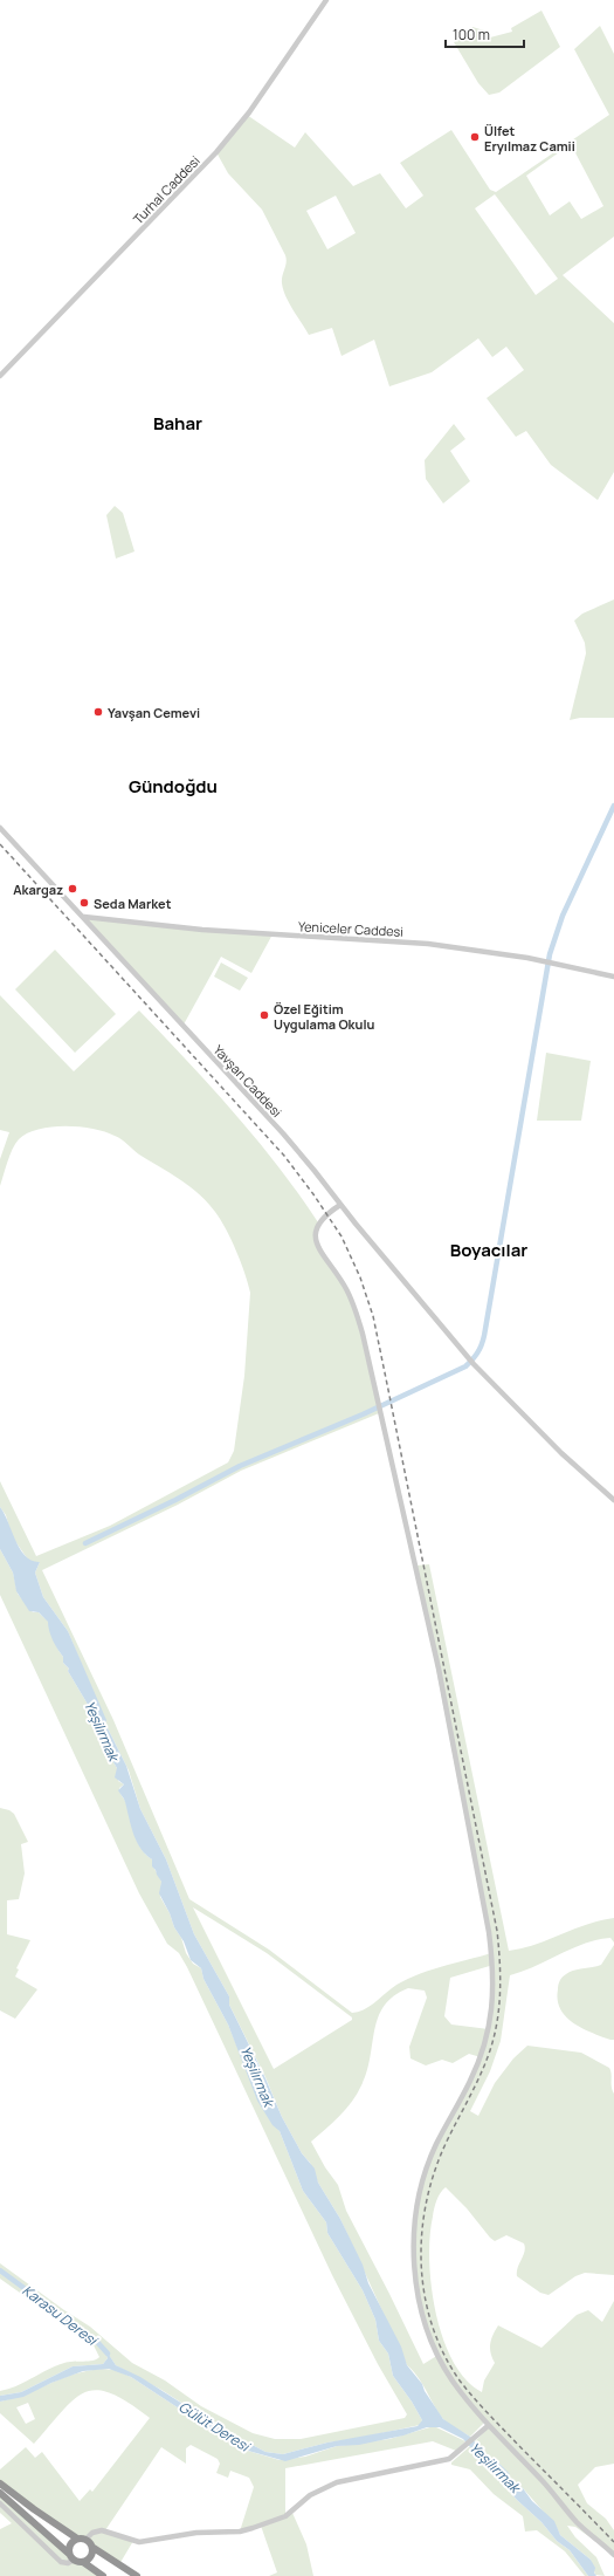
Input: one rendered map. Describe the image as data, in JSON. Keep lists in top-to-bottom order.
{
  "streets": {
    "street": ["Turhal Caddesi", "Yeniceler Caddesi", "Yavşan Caddesi"]
  },
  "crossings": [
    ["Yeniceler Caddesi", "Yavşan Caddesi"]
  ],
  "districts": ["Bahar", "Gündoğdu", "Boyacılar"],
  "water": ["Yeşilırmak", "Karasu Deresi", "Gülüt Deresi"],
  "places": [
    "Ülfet Eryılmaz Camii",
    "Yavşan Cemevi",
    "Akargaz",
    "Seda Market",
    "Özel Eğitim Uygulama Okulu"
  ],
  "scale_bar": "100 m"
}
